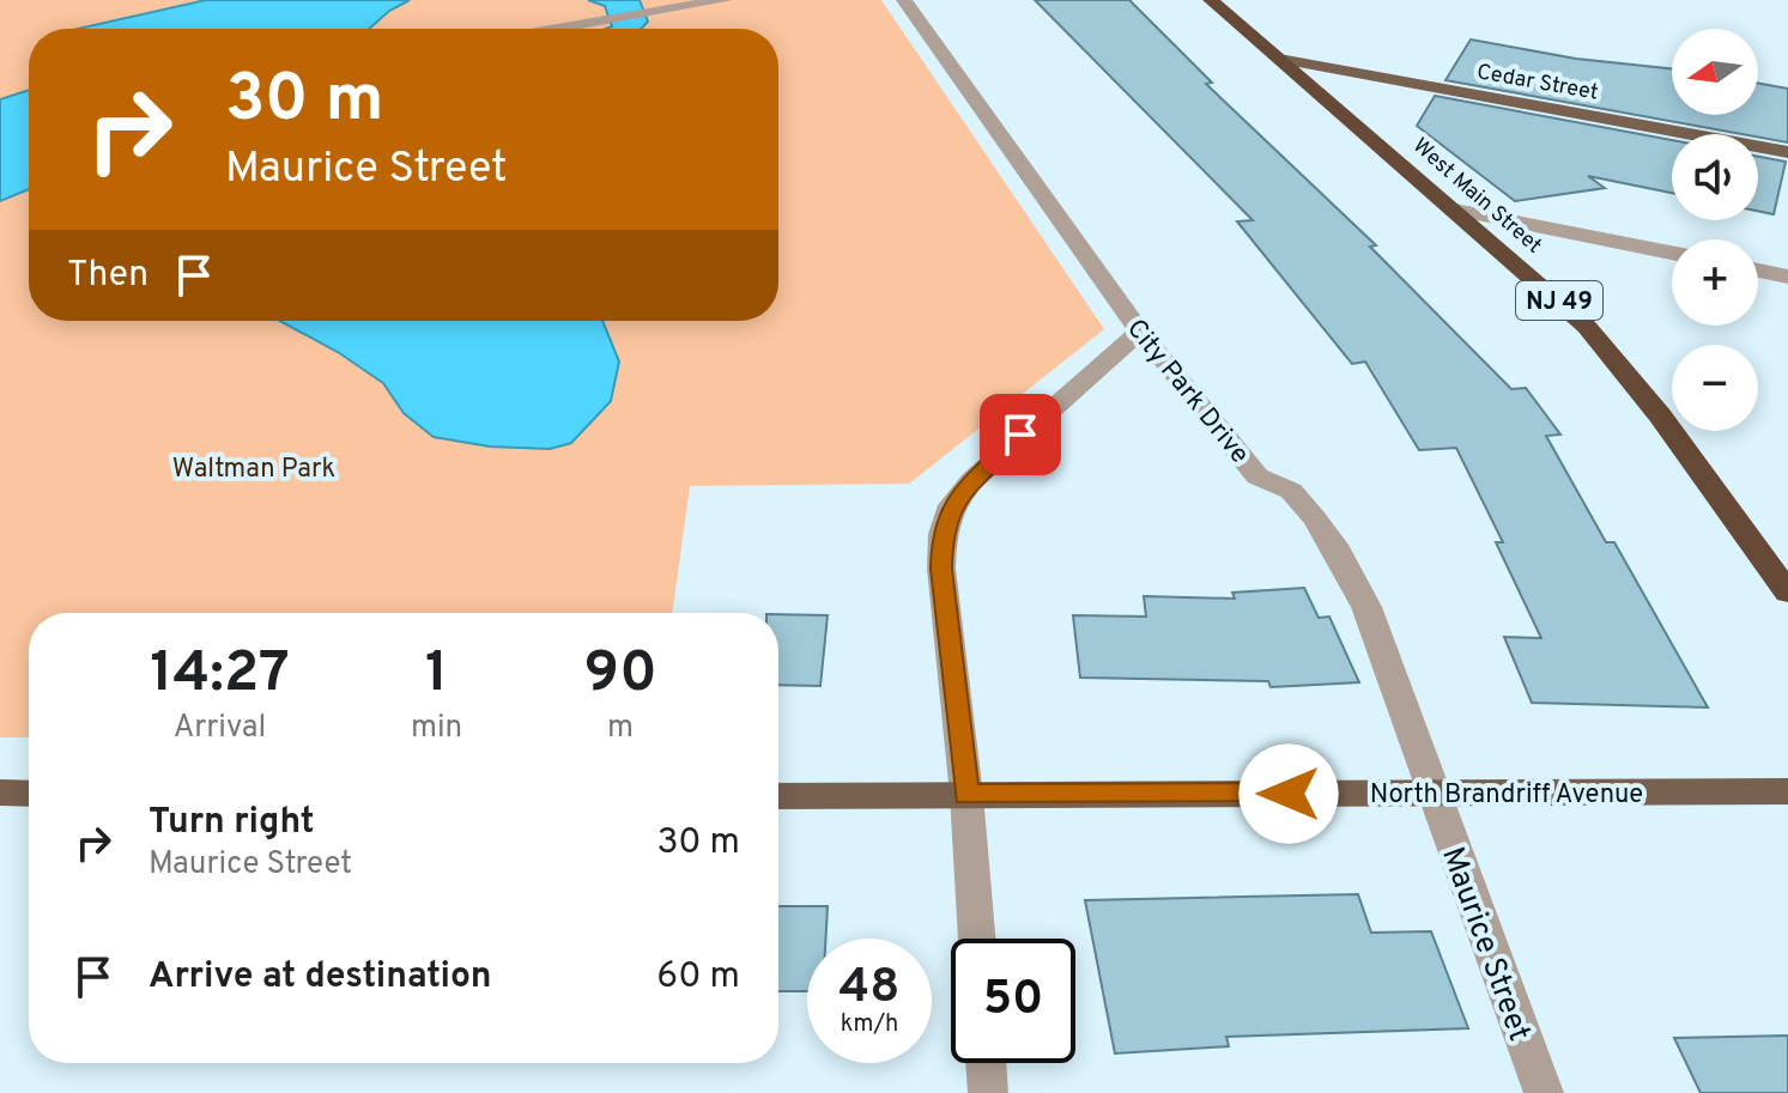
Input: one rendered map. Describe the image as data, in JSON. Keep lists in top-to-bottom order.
{
  "streets": {
    "highway": ["West Main Street", "NJ 49"],
    "main road": ["Cedar Street", "North Brandriff Avenue"],
    "street": ["City Park Drive", "Maurice Street"]
  },
  "crossings": [
    ["Cedar Street", "West Main Street"],
    ["City Park Drive", "North Brandriff Avenue"],
    ["City Park Drive", "Maurice Street"],
    ["North Brandriff Avenue", "Maurice Street"]
  ],
  "parks": ["Waltman Park"],
  "north": "left",
  "page": {
    "map_buttons": ["+", "−"],
    "turn": ["30 m", "Maurice Street"],
    "then": "Then",
    "eta": [
      "14:27",
      "Arrival",
      "1",
      "min",
      "90",
      "m"
    ],
    "list": [
      {
        "name": "Turn right",
        "note": "Maurice Street",
        "value": "30 m"
      },
      {
        "name": "Arrive at destination",
        "value": "60 m"
      }
    ],
    "speed": "48 km/h",
    "limit": "50"
  }
}
